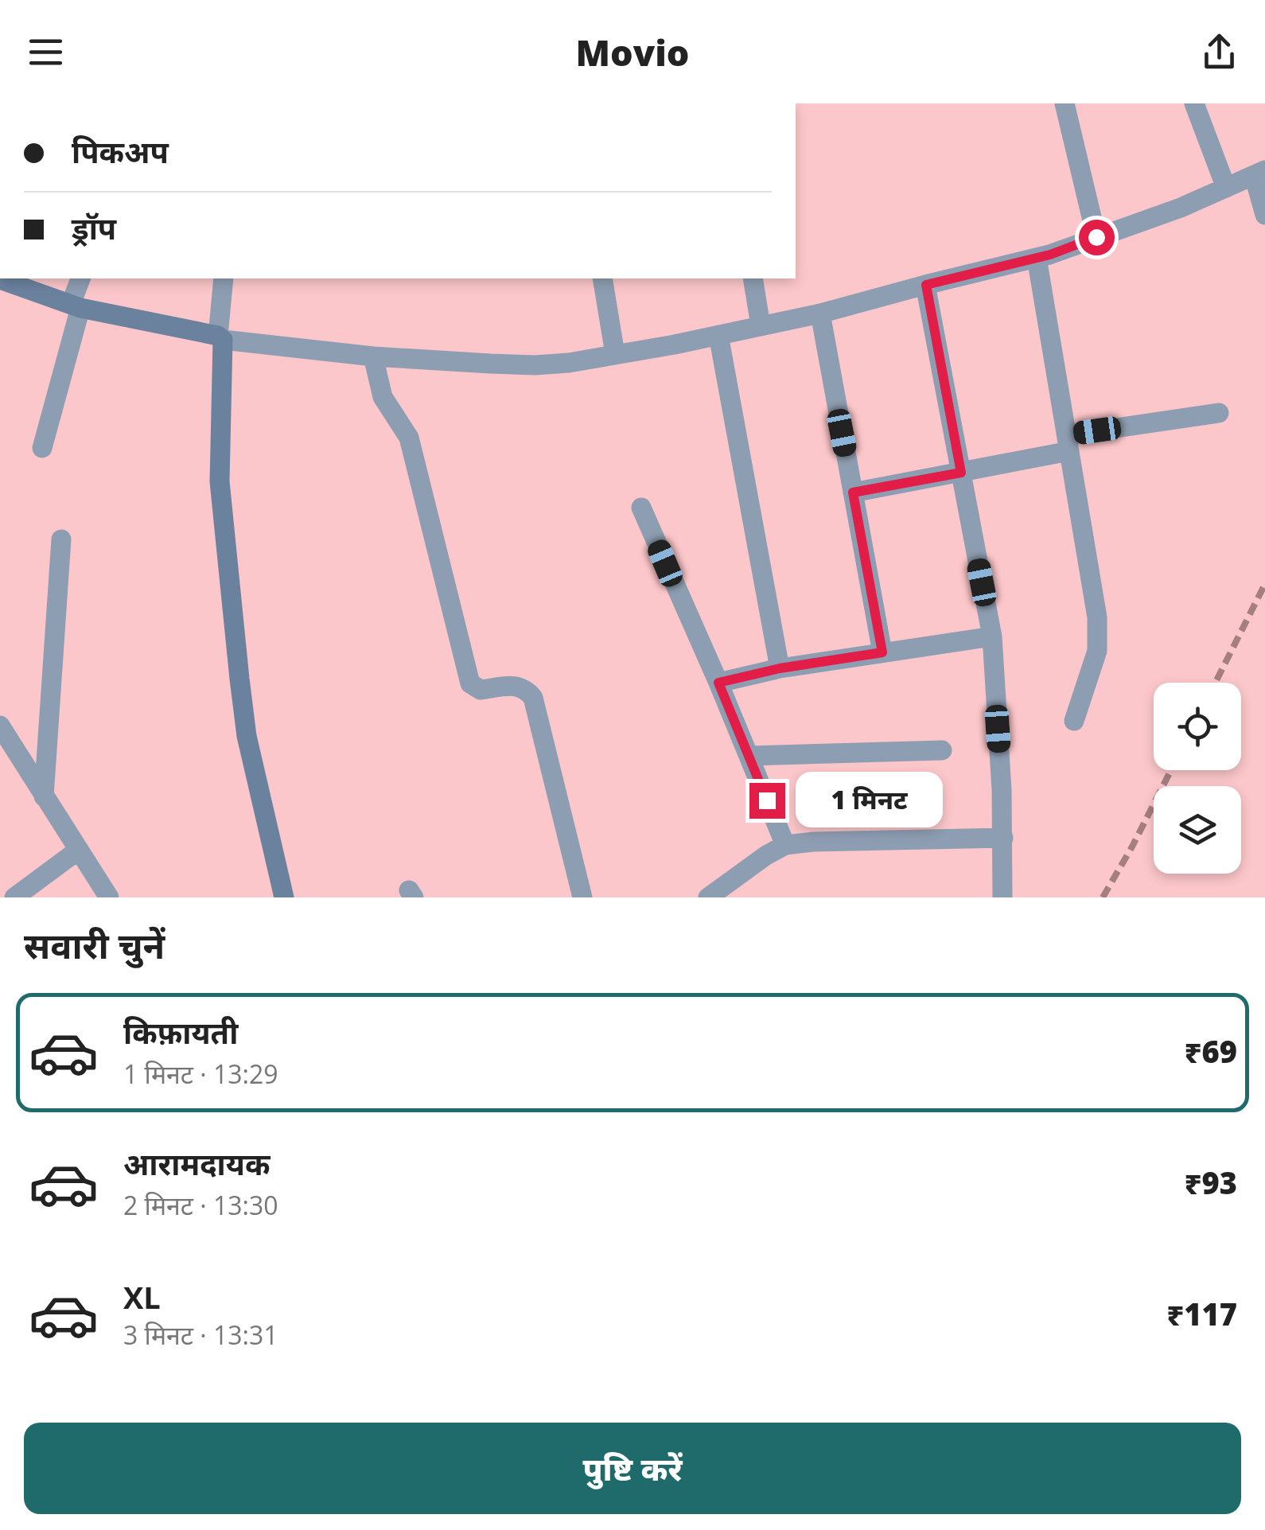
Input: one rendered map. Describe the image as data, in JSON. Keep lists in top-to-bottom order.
{
  "page": {
    "header": "Movio",
    "banner": ["पिकअप", "ड्रॉप"],
    "bubble": "1 मिनट",
    "heading": "सवारी चुनें",
    "list": [
      {
        "name": "किफ़ायती",
        "note": "1 मिनट · 13:29",
        "value": "₹69"
      },
      {
        "name": "आरामदायक",
        "note": "2 मिनट · 13:30",
        "value": "₹93"
      },
      {
        "name": "XL",
        "note": "3 मिनट · 13:31",
        "value": "₹117"
      }
    ],
    "buttons": "पुष्टि करें"
  }
}
